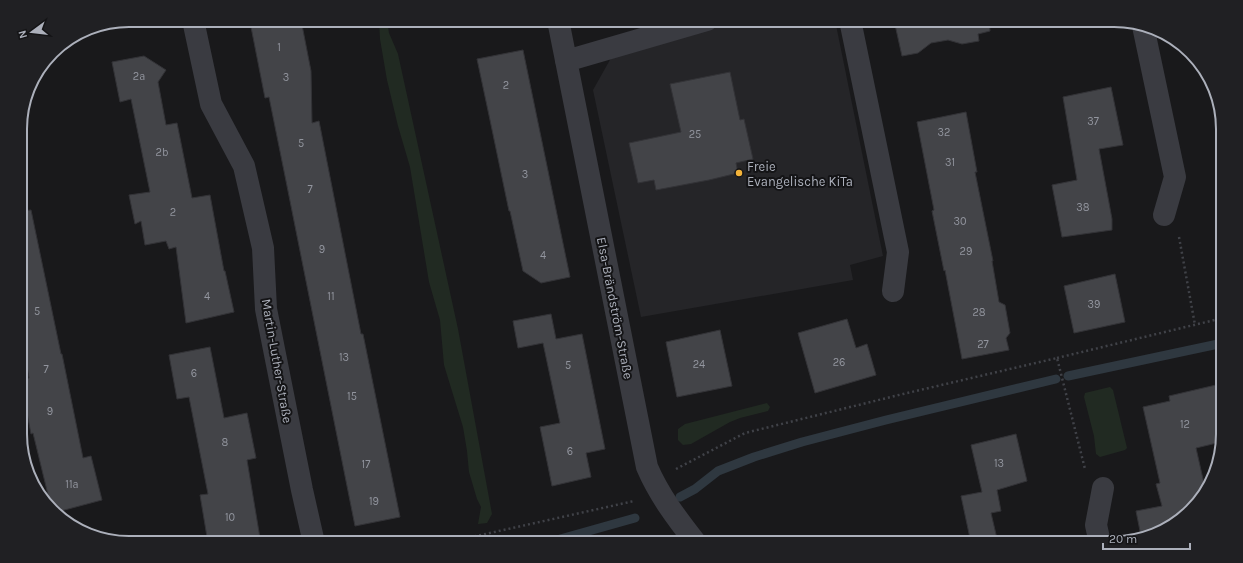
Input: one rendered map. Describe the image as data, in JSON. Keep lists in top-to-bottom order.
{
  "streets": {
    "street": ["Elsa-Brändström-Straße", "Martin-Luther-Straße"]
  },
  "places": ["Freie Evangelische KiTa"],
  "house_numbers": [
    "1",
    "2a",
    "3",
    "2",
    "37",
    "32",
    "25",
    "5",
    "2b",
    "31",
    "3",
    "7",
    "38",
    "2",
    "30",
    "9",
    "29",
    "4",
    "4",
    "11",
    "39",
    "5",
    "28",
    "27",
    "13",
    "26",
    "24",
    "5",
    "7",
    "6",
    "15",
    "9",
    "12",
    "8",
    "6",
    "13",
    "17",
    "11a",
    "19",
    "10"
  ],
  "scale_bar": "20 m",
  "north": "left"
}
